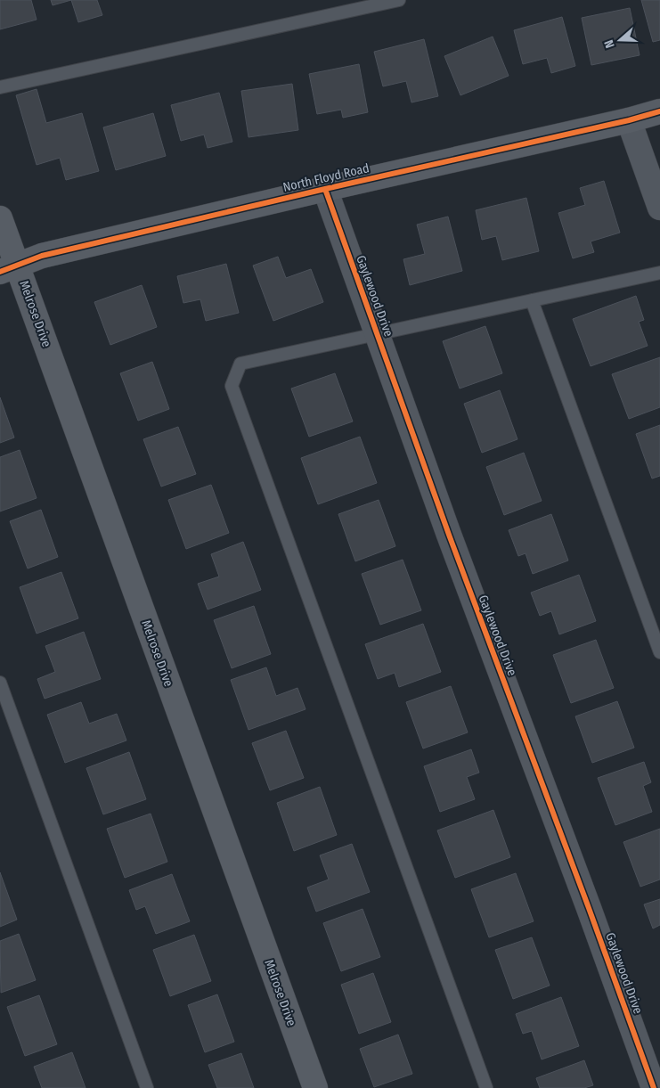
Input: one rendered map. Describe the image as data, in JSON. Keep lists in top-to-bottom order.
{
  "streets": {
    "street": ["North Floyd Road", "Gaylewood Drive", "Melrose Drive"]
  },
  "crossings": [
    ["North Floyd Road", "Gaylewood Drive"],
    ["North Floyd Road", "Melrose Drive"]
  ],
  "north": "left"
}
